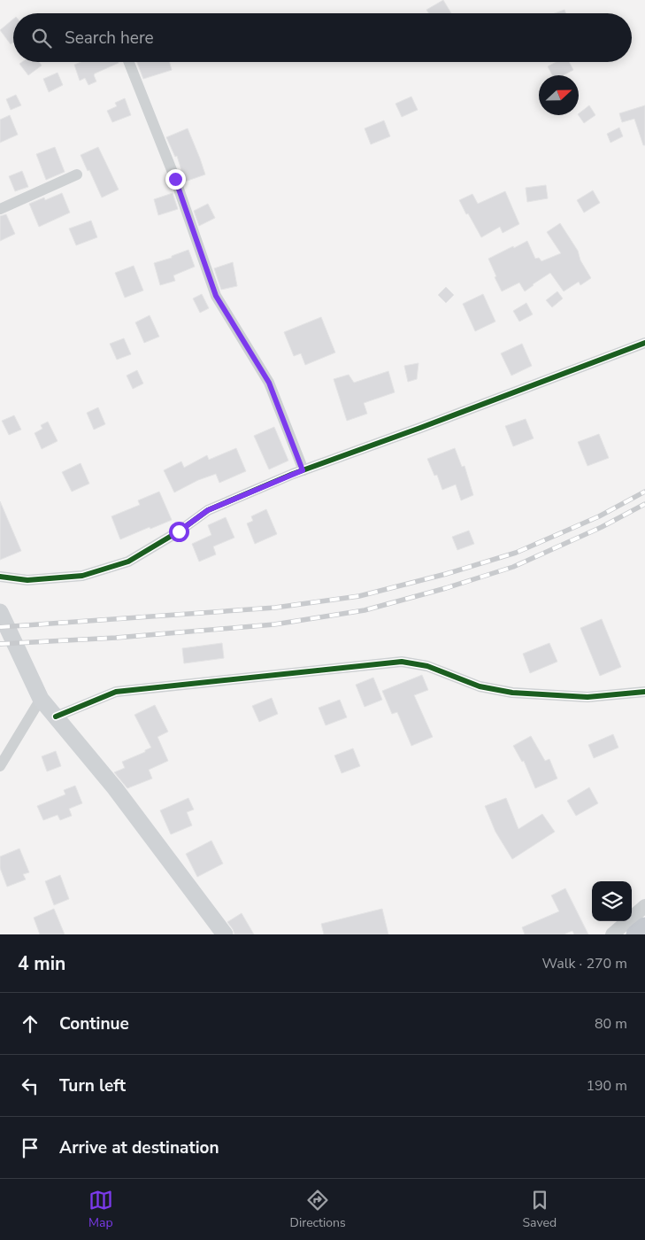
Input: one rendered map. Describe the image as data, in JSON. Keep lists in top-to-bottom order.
{
  "north": "right",
  "page": {
    "search": "Search here",
    "heading": ["4 min", "Walk · 270 m"],
    "list": [
      ["Continue", "80 m"],
      ["Turn left", "190 m"],
      "Arrive at destination"
    ],
    "nav": ["Map", "Directions", "Saved"]
  }
}
